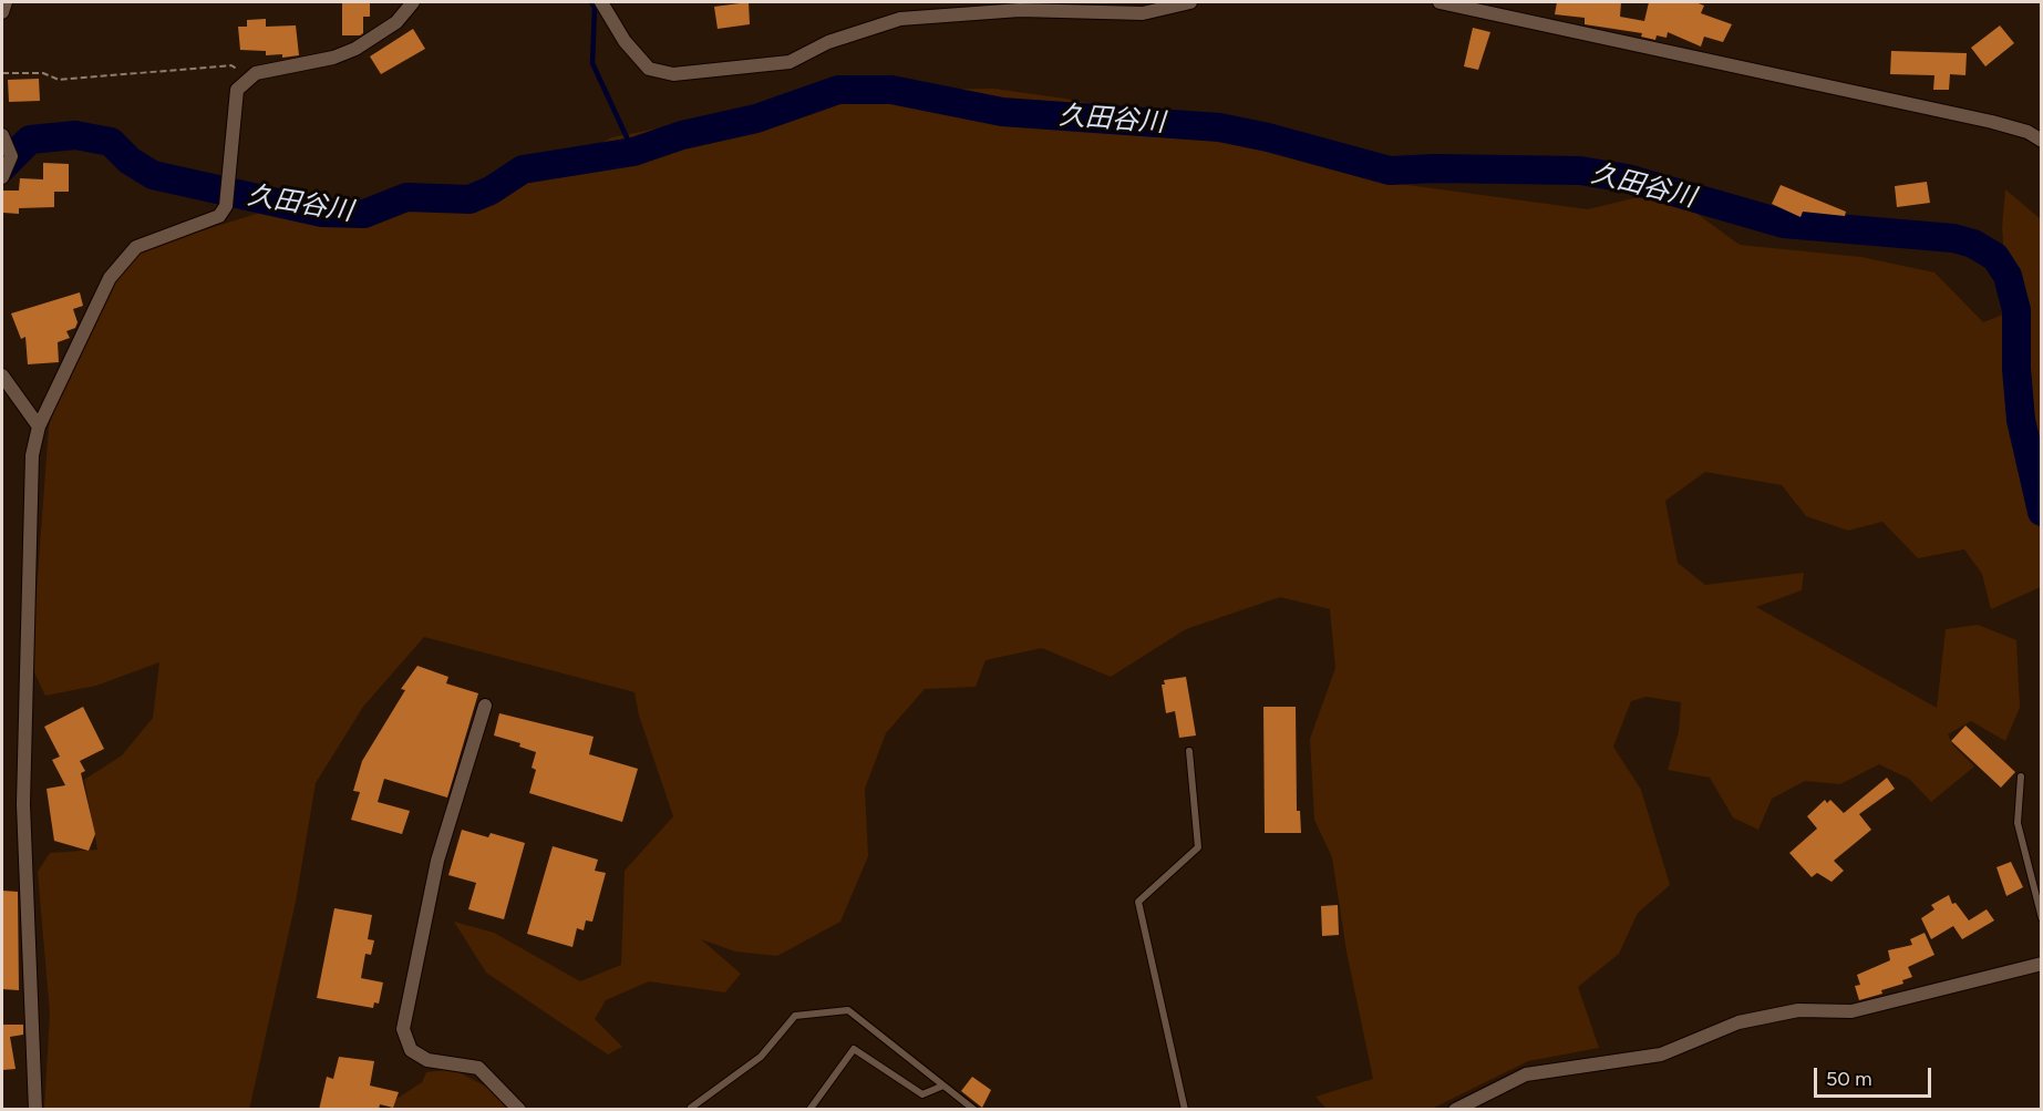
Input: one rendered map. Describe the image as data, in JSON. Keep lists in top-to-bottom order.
{
  "water": ["久田谷川"],
  "scale_bar": "50 m"
}
